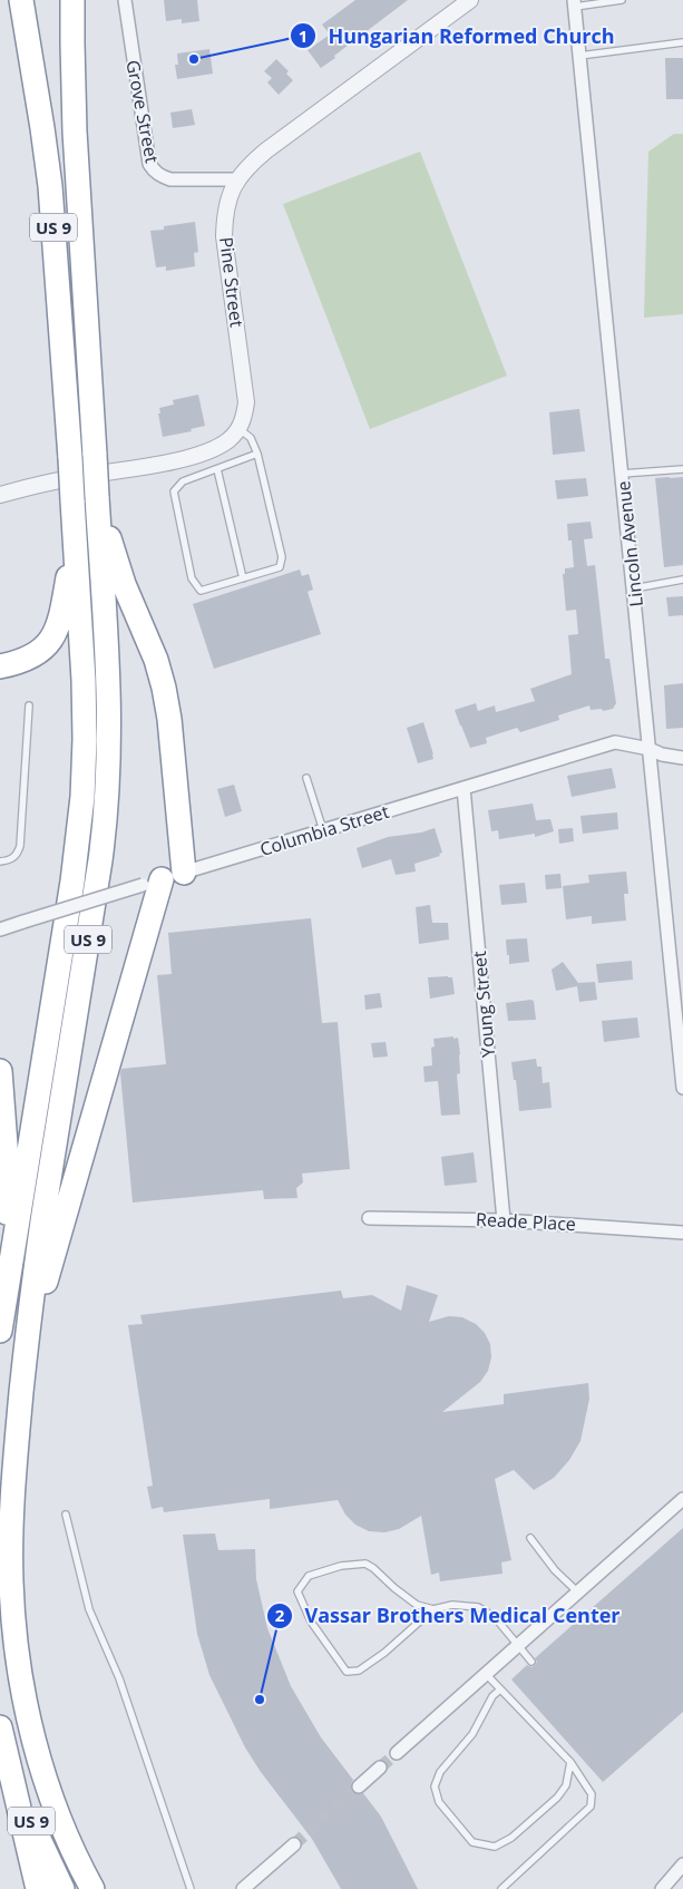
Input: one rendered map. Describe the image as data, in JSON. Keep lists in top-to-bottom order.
{
  "streets": {
    "highway": ["US 9"],
    "street": [
      "Grove Street",
      "Pine Street",
      "Lincoln Avenue",
      "Columbia Street",
      "Young Street",
      "Reade Place"
    ]
  },
  "crossings": [
    ["Grove Street", "Pine Street"],
    ["Lincoln Avenue", "Columbia Street"],
    ["Columbia Street", "Young Street"],
    ["Young Street", "Reade Place"]
  ],
  "places": ["Hungarian Reformed Church", "Vassar Brothers Medical Center"]
}
